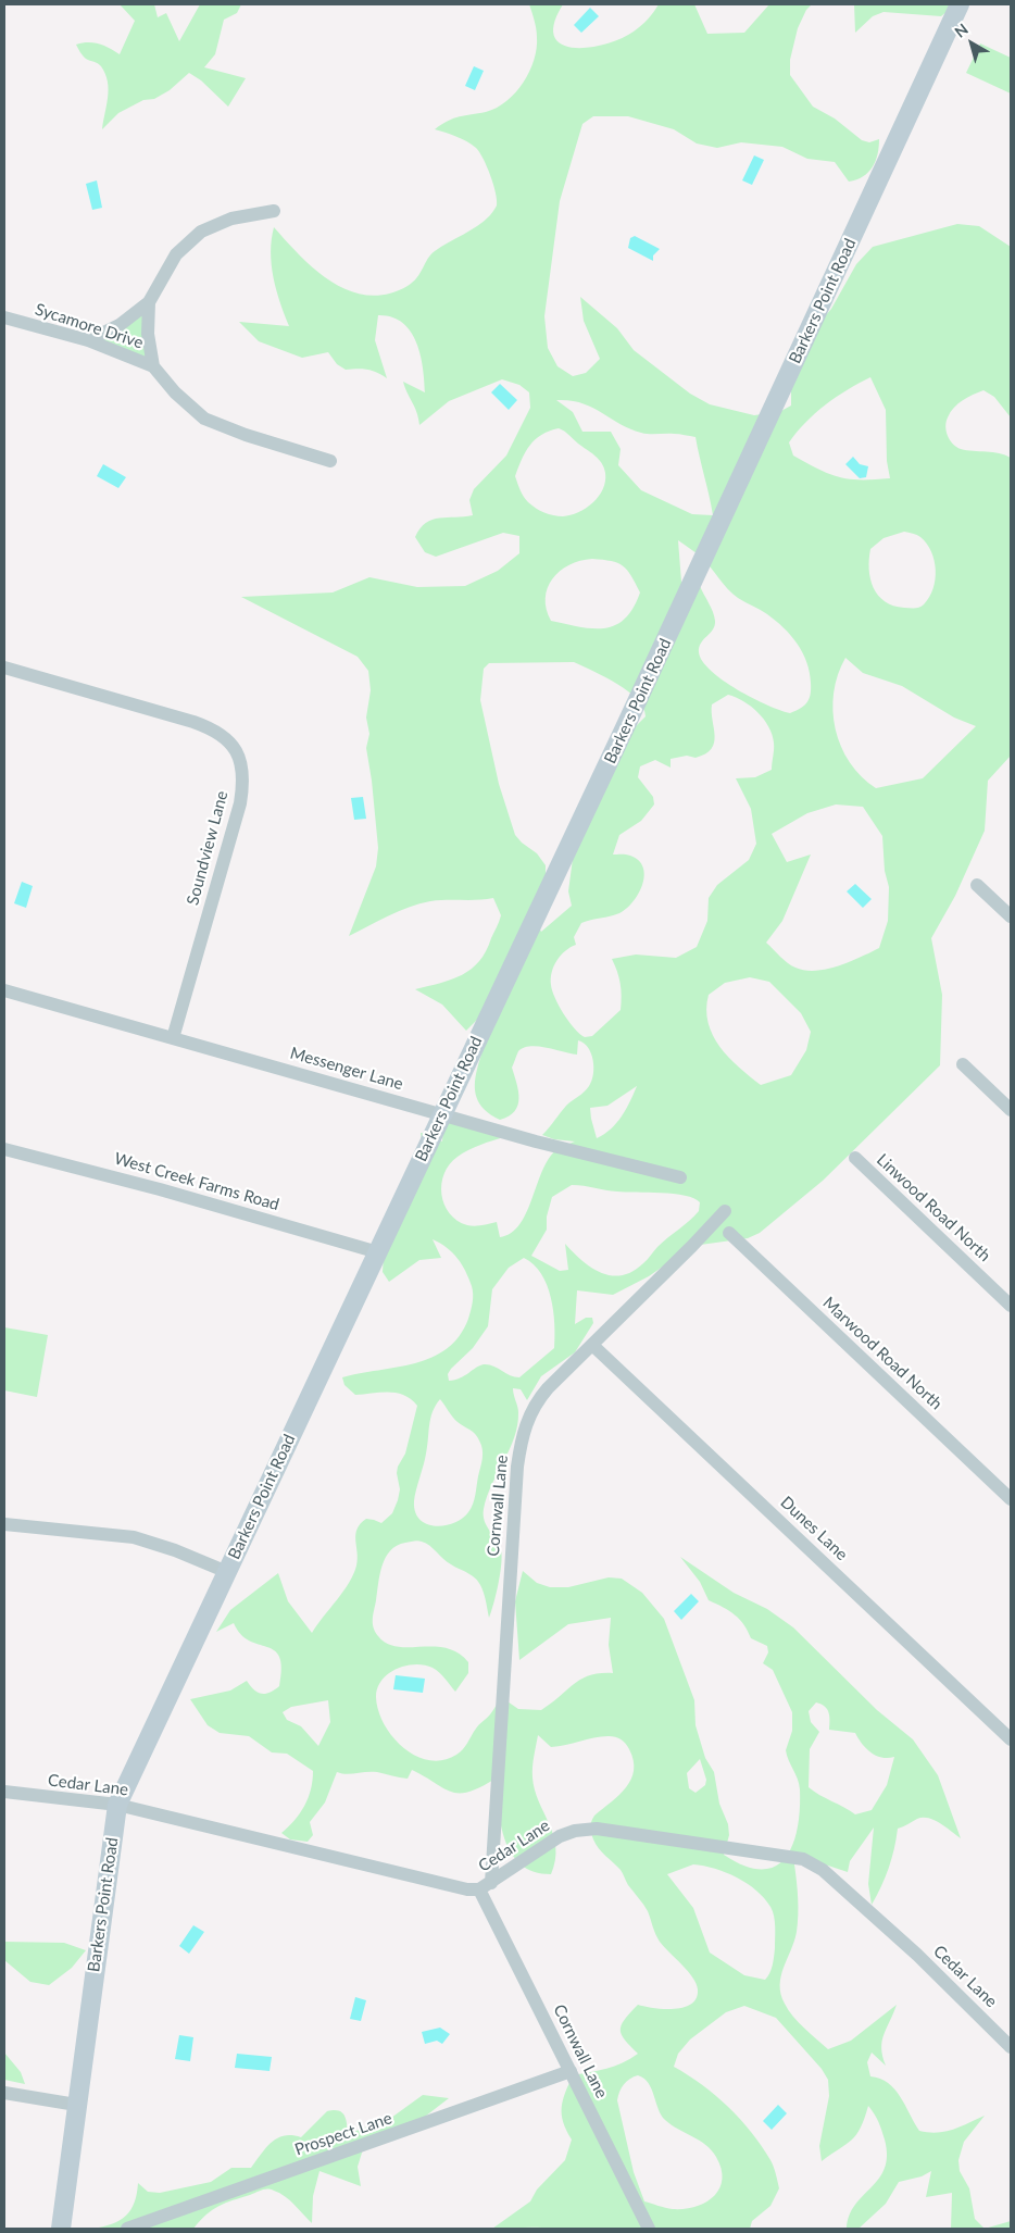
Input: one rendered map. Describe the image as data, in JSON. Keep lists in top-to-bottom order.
{
  "streets": {
    "street": [
      "Barkers Point Road",
      "Sycamore Drive",
      "Soundview Lane",
      "Messenger Lane",
      "West Creek Farms Road",
      "Linwood Road North",
      "Marwood Road North",
      "Cornwall Lane",
      "Dunes Lane",
      "Cedar Lane",
      "Prospect Lane"
    ]
  },
  "crossings": [
    ["Barkers Point Road", "Messenger Lane"],
    ["Barkers Point Road", "West Creek Farms Road"],
    ["Barkers Point Road", "Cedar Lane"],
    ["Soundview Lane", "Messenger Lane"],
    ["Cornwall Lane", "Dunes Lane"],
    ["Cornwall Lane", "Cedar Lane"],
    ["Cornwall Lane", "Prospect Lane"]
  ],
  "north": "top left"
}
